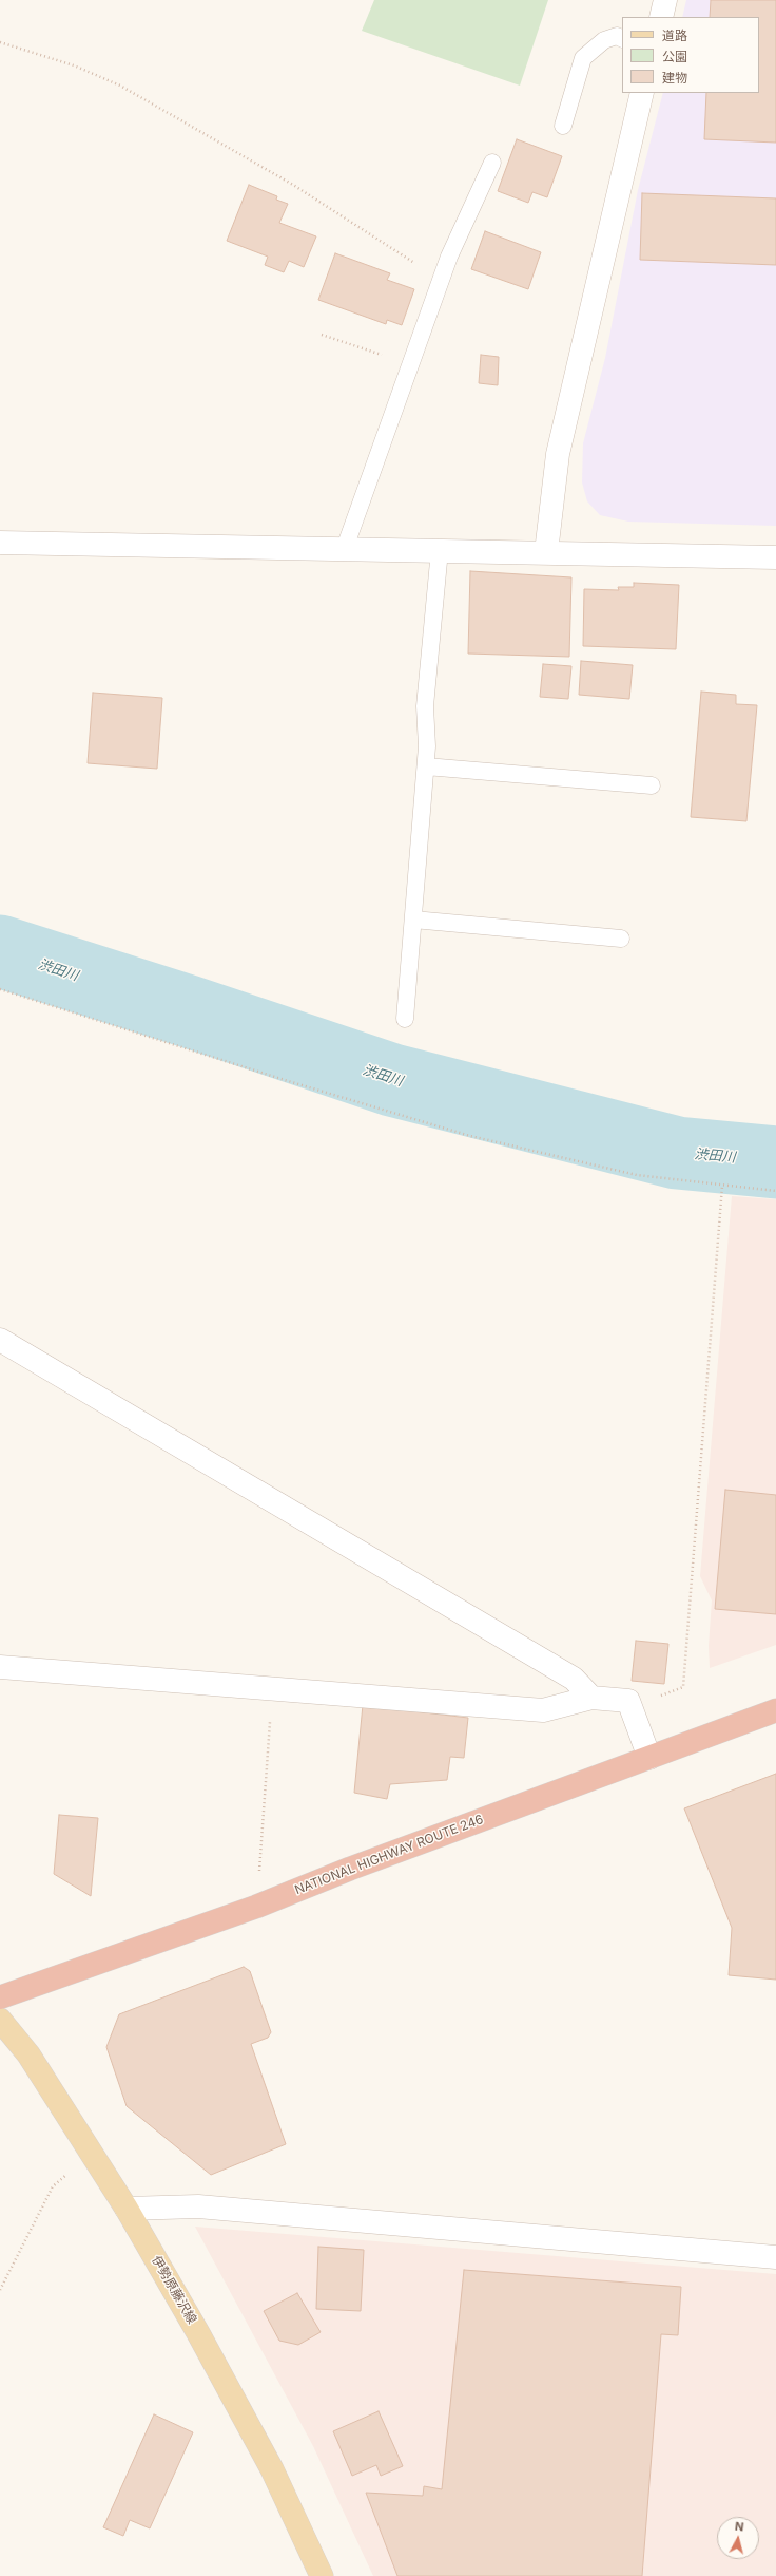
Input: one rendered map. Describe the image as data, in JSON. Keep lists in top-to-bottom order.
{
  "streets": {
    "highway": ["NATIONAL HIGHWAY ROUTE 246"],
    "main road": ["伊勢原藤沢線"]
  },
  "water": ["渋田川"],
  "legend": ["道路", "公園", "建物"],
  "north": "top"
}
